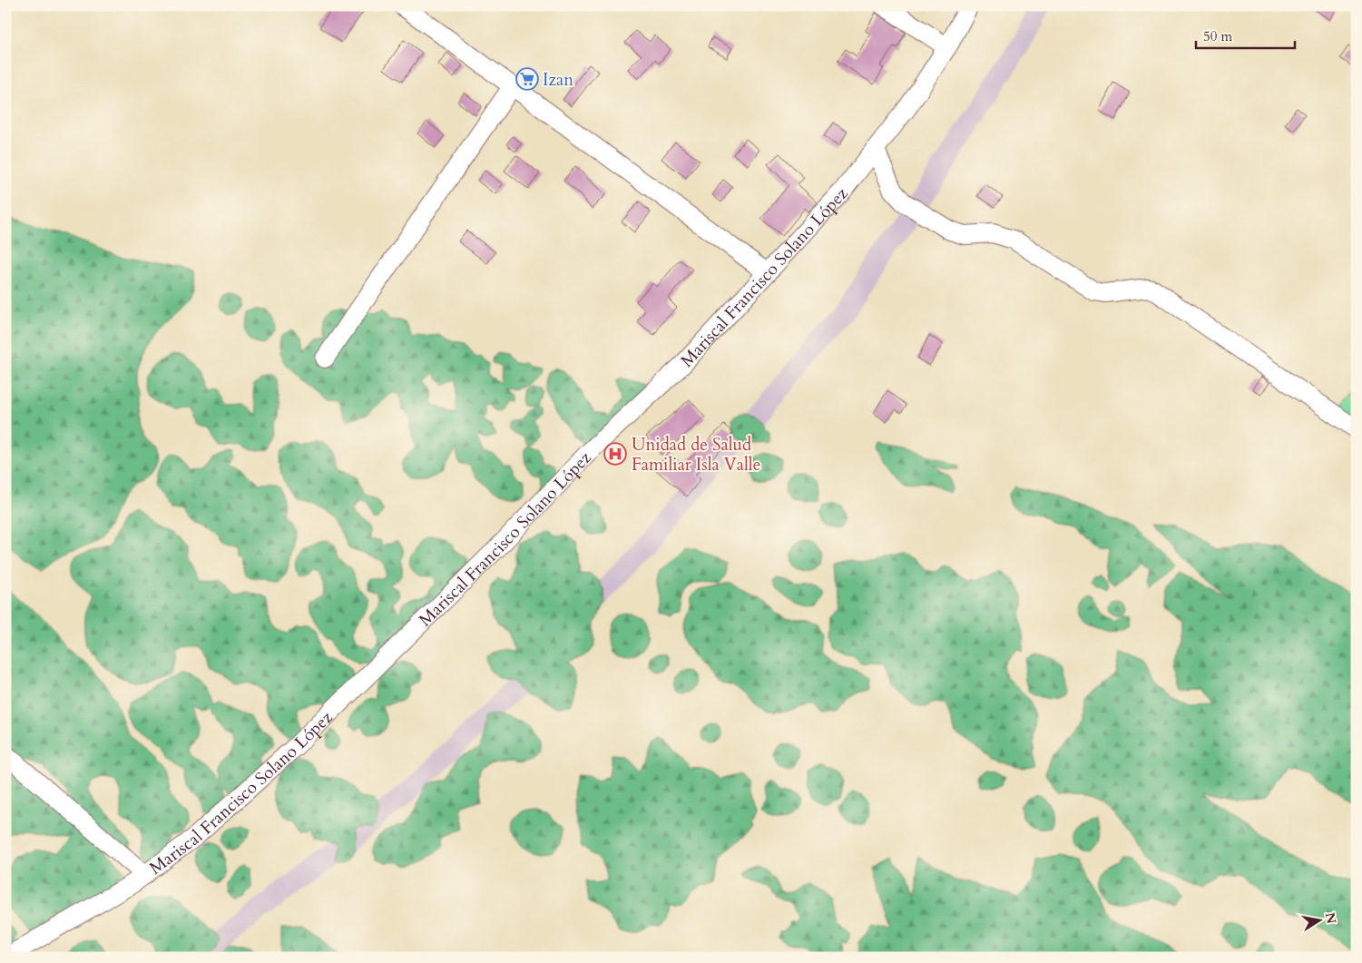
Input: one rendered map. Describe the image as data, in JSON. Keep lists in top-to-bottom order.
{
  "streets": {
    "street": ["Mariscal Francisco Solano López"]
  },
  "places": {
    "supermarket": ["Izan"],
    "hospital": ["Unidad de Salud Familiar Isla Valle"]
  },
  "scale_bar": "50 m",
  "north": "right"
}
